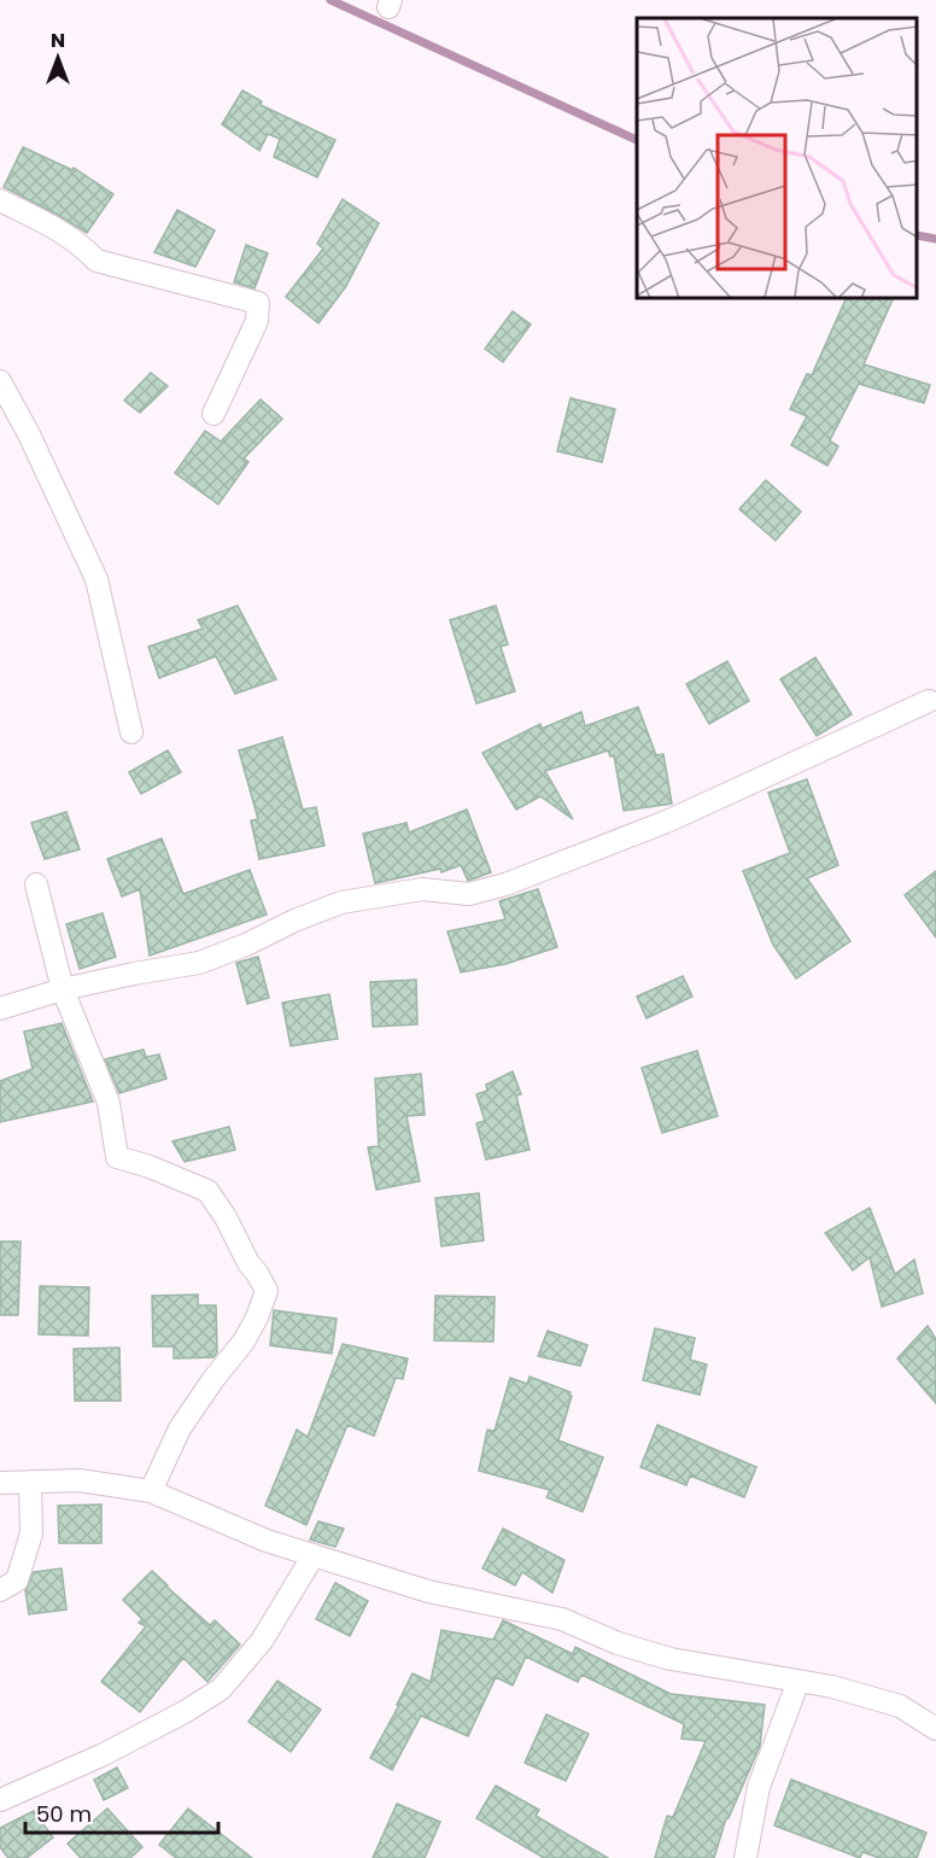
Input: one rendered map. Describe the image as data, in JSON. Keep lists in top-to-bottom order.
{
  "scale_bar": "50 m",
  "north": "top"
}
